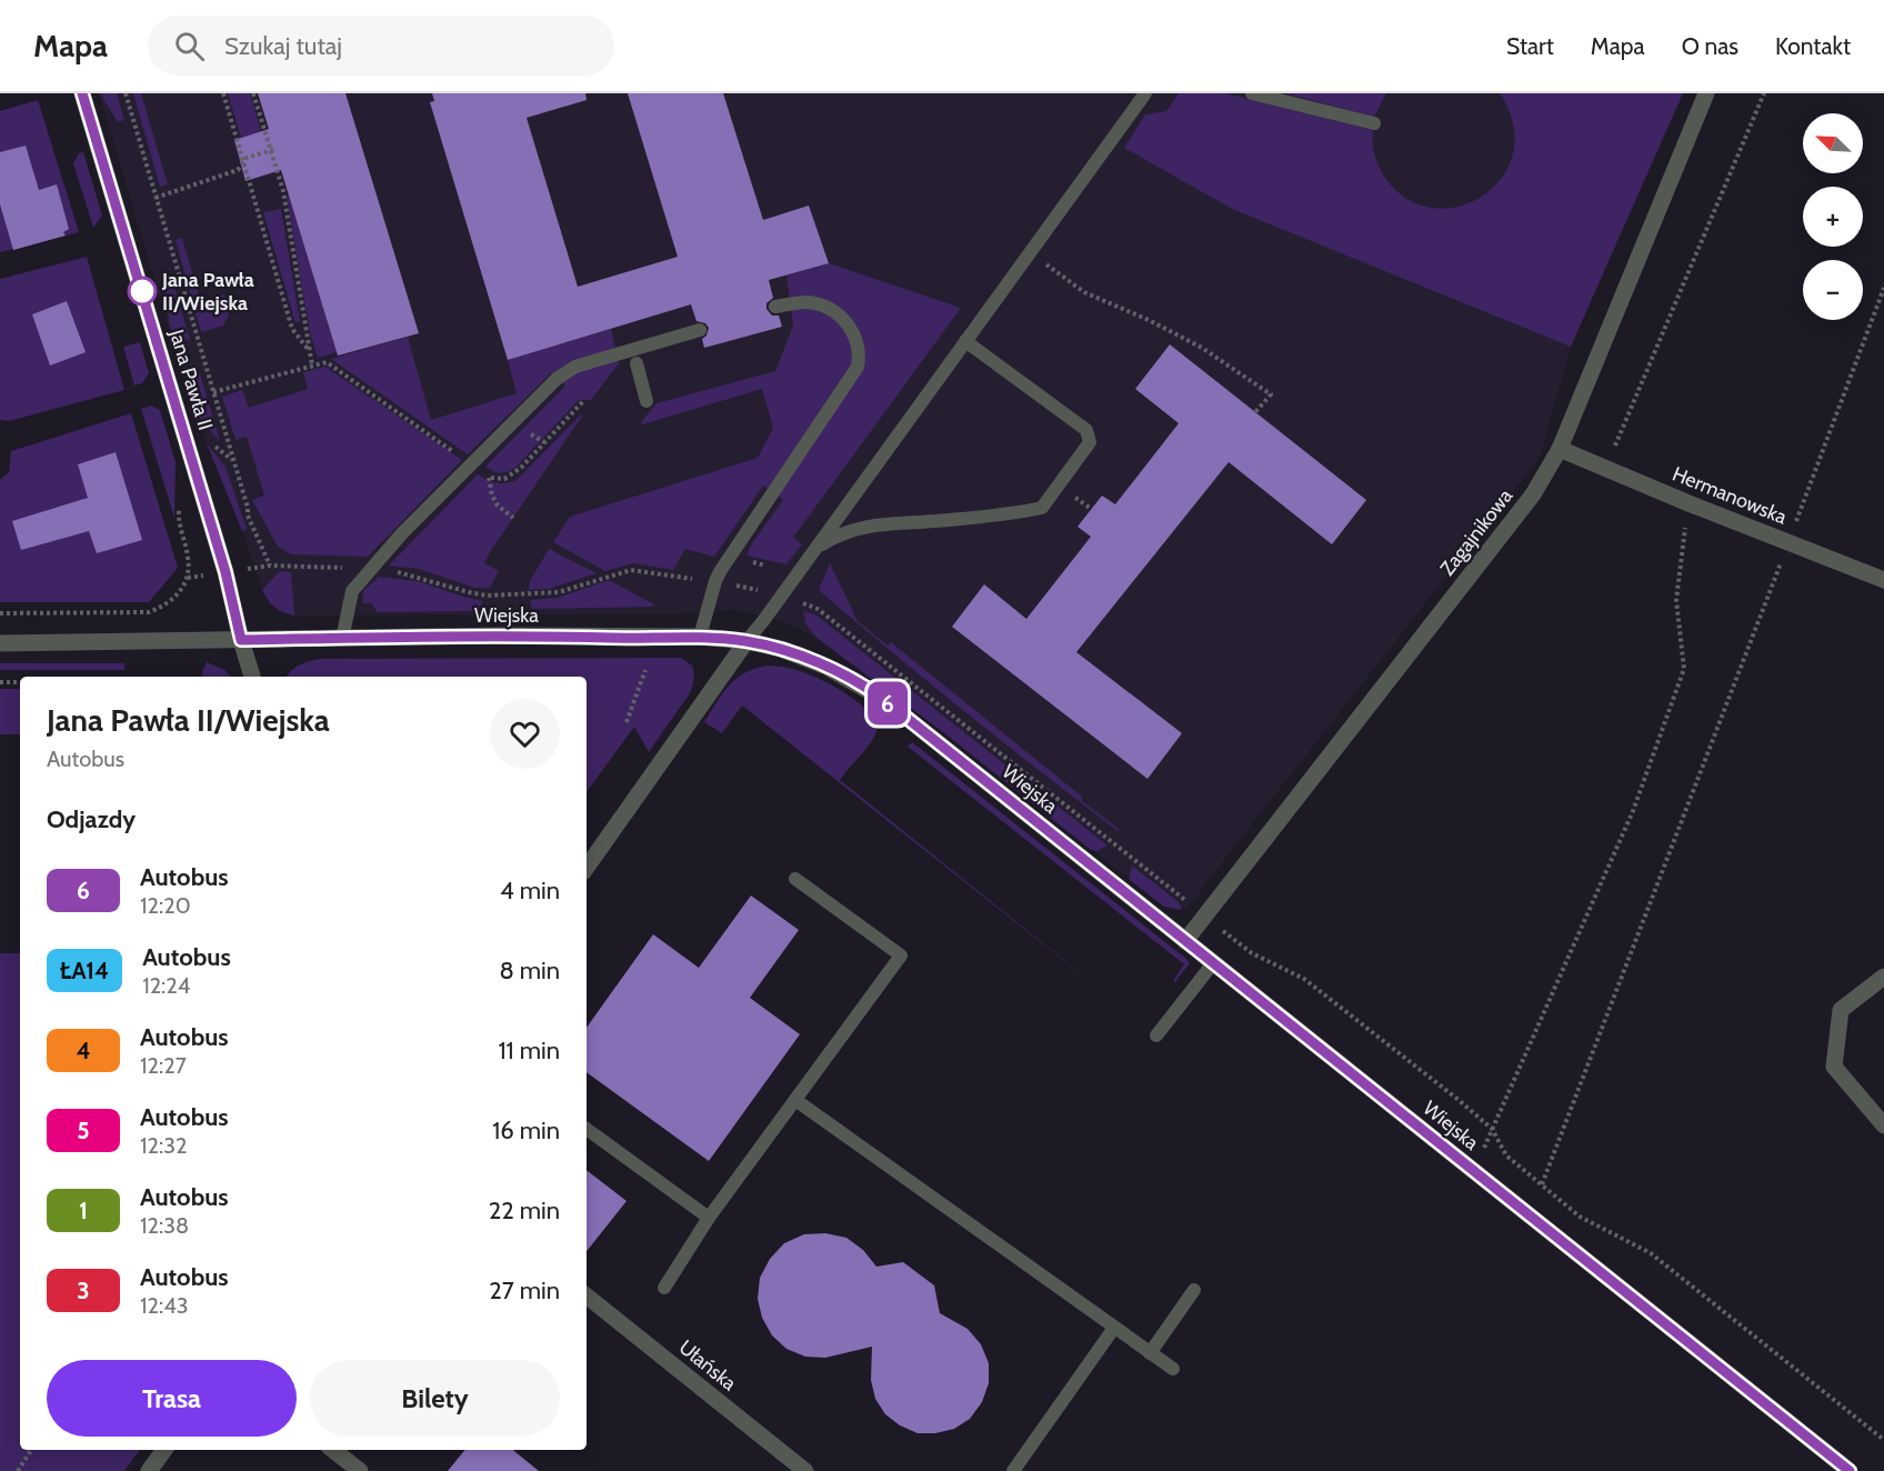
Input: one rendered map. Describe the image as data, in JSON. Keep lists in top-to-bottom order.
{
  "streets": {
    "street": [
      "Jana Pawła II",
      "Hermanowska",
      "Zagajnikowa",
      "Wiejska",
      "Ułańska"
    ]
  },
  "crossings": [
    ["Jana Pawła II", "Wiejska"],
    ["Hermanowska", "Zagajnikowa"],
    ["Zagajnikowa", "Wiejska"]
  ],
  "places": ["Jana Pawła II/Wiejska"],
  "lines": ["bus line 6"],
  "north": "top left",
  "page": {
    "header": "Mapa",
    "search": "Szukaj tutaj",
    "nav": [
      "Start",
      "Mapa",
      "O nas",
      "Kontakt"
    ],
    "on_map": "6",
    "map_buttons": ["+", "−"],
    "heading": [
      ["Jana Pawła II/Wiejska", "Autobus"],
      "Odjazdy"
    ],
    "list": [
      {
        "mark": "6",
        "name": "Autobus",
        "note": "12:20",
        "value": "4 min"
      },
      {
        "mark": "ŁA14",
        "name": "Autobus",
        "note": "12:24",
        "value": "8 min"
      },
      {
        "mark": "4",
        "name": "Autobus",
        "note": "12:27",
        "value": "11 min"
      },
      {
        "mark": "5",
        "name": "Autobus",
        "note": "12:32",
        "value": "16 min"
      },
      {
        "mark": "1",
        "name": "Autobus",
        "note": "12:38",
        "value": "22 min"
      },
      {
        "mark": "3",
        "name": "Autobus",
        "note": "12:43",
        "value": "27 min"
      }
    ],
    "buttons": ["Trasa", "Bilety"]
  }
}
